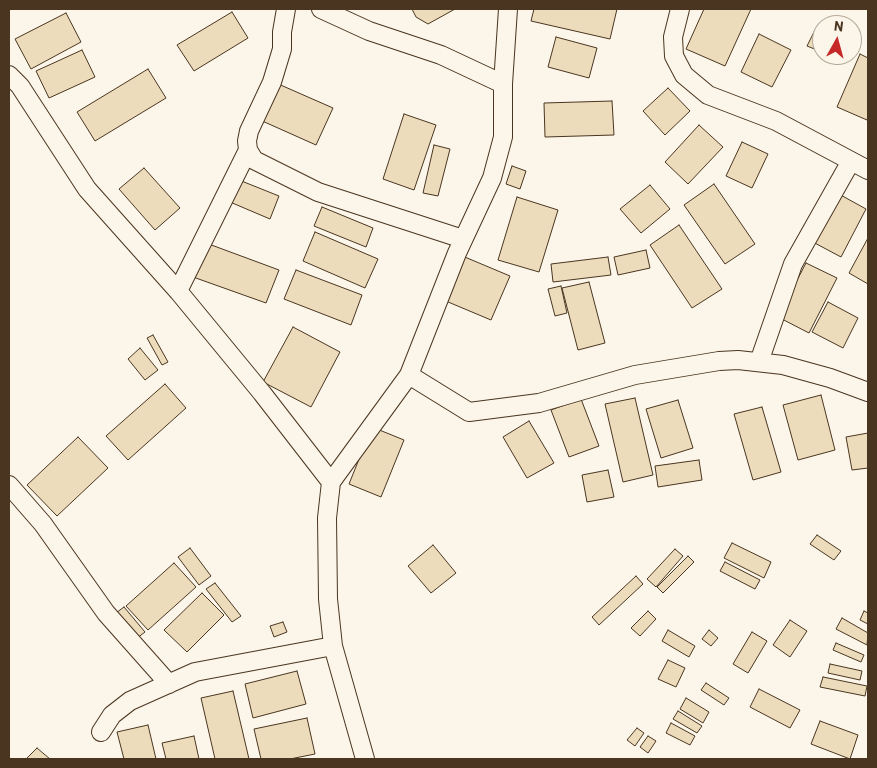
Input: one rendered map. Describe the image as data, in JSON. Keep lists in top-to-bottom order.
{
  "north": "top"
}
